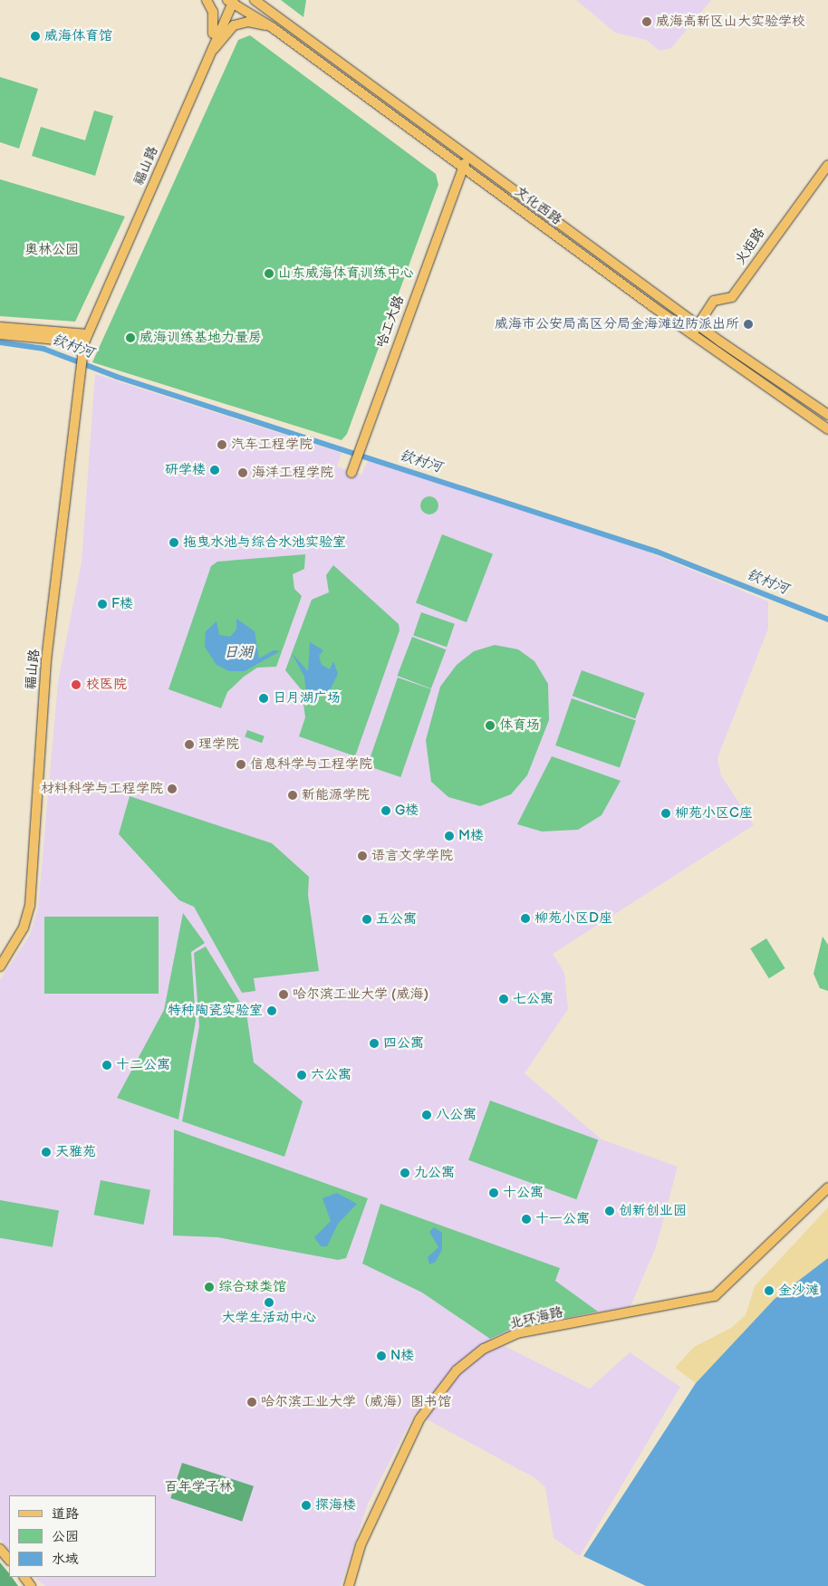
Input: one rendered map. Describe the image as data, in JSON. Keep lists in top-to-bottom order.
{
  "streets": {
    "main road": [
      "福山路",
      "文化西路",
      "火炬路",
      "哈工大路",
      "北环海路"
    ]
  },
  "crossings": [
    ["福山路", "文化西路"],
    ["文化西路", "火炬路"],
    ["文化西路", "哈工大路"]
  ],
  "water": ["钦村河", "日湖"],
  "parks": ["奥林公园", "百年学子林"],
  "places": [
    "威海高新区山大实验学校",
    "威海体育馆",
    "山东威海体育训练中心",
    "威海市公安局高区分局金海滩边防派出所",
    "威海训练基地力量房",
    "汽车工程学院",
    "研学楼",
    "海洋工程学院",
    "拖曳水池与综合水池实验室",
    "F楼",
    "校医院",
    "日月湖广场",
    "体育场",
    "理学院",
    "信息科学与工程学院",
    "材料科学与工程学院",
    "新能源学院",
    "G楼",
    "柳苑小区C座",
    "M楼",
    "语言文学学院",
    "柳苑小区D座",
    "五公寓",
    "哈尔滨工业大学 (威海)",
    "七公寓",
    "特种陶瓷实验室",
    "四公寓",
    "十二公寓",
    "六公寓",
    "八公寓",
    "天雅苑",
    "九公寓",
    "十公寓",
    "创新创业园",
    "十一公寓",
    "综合球类馆",
    "金沙滩",
    "大学生活动中心",
    "N楼",
    "哈尔滨工业大学（威海）图书馆",
    "探海楼"
  ],
  "legend": ["道路", "公园", "水域"]
}
